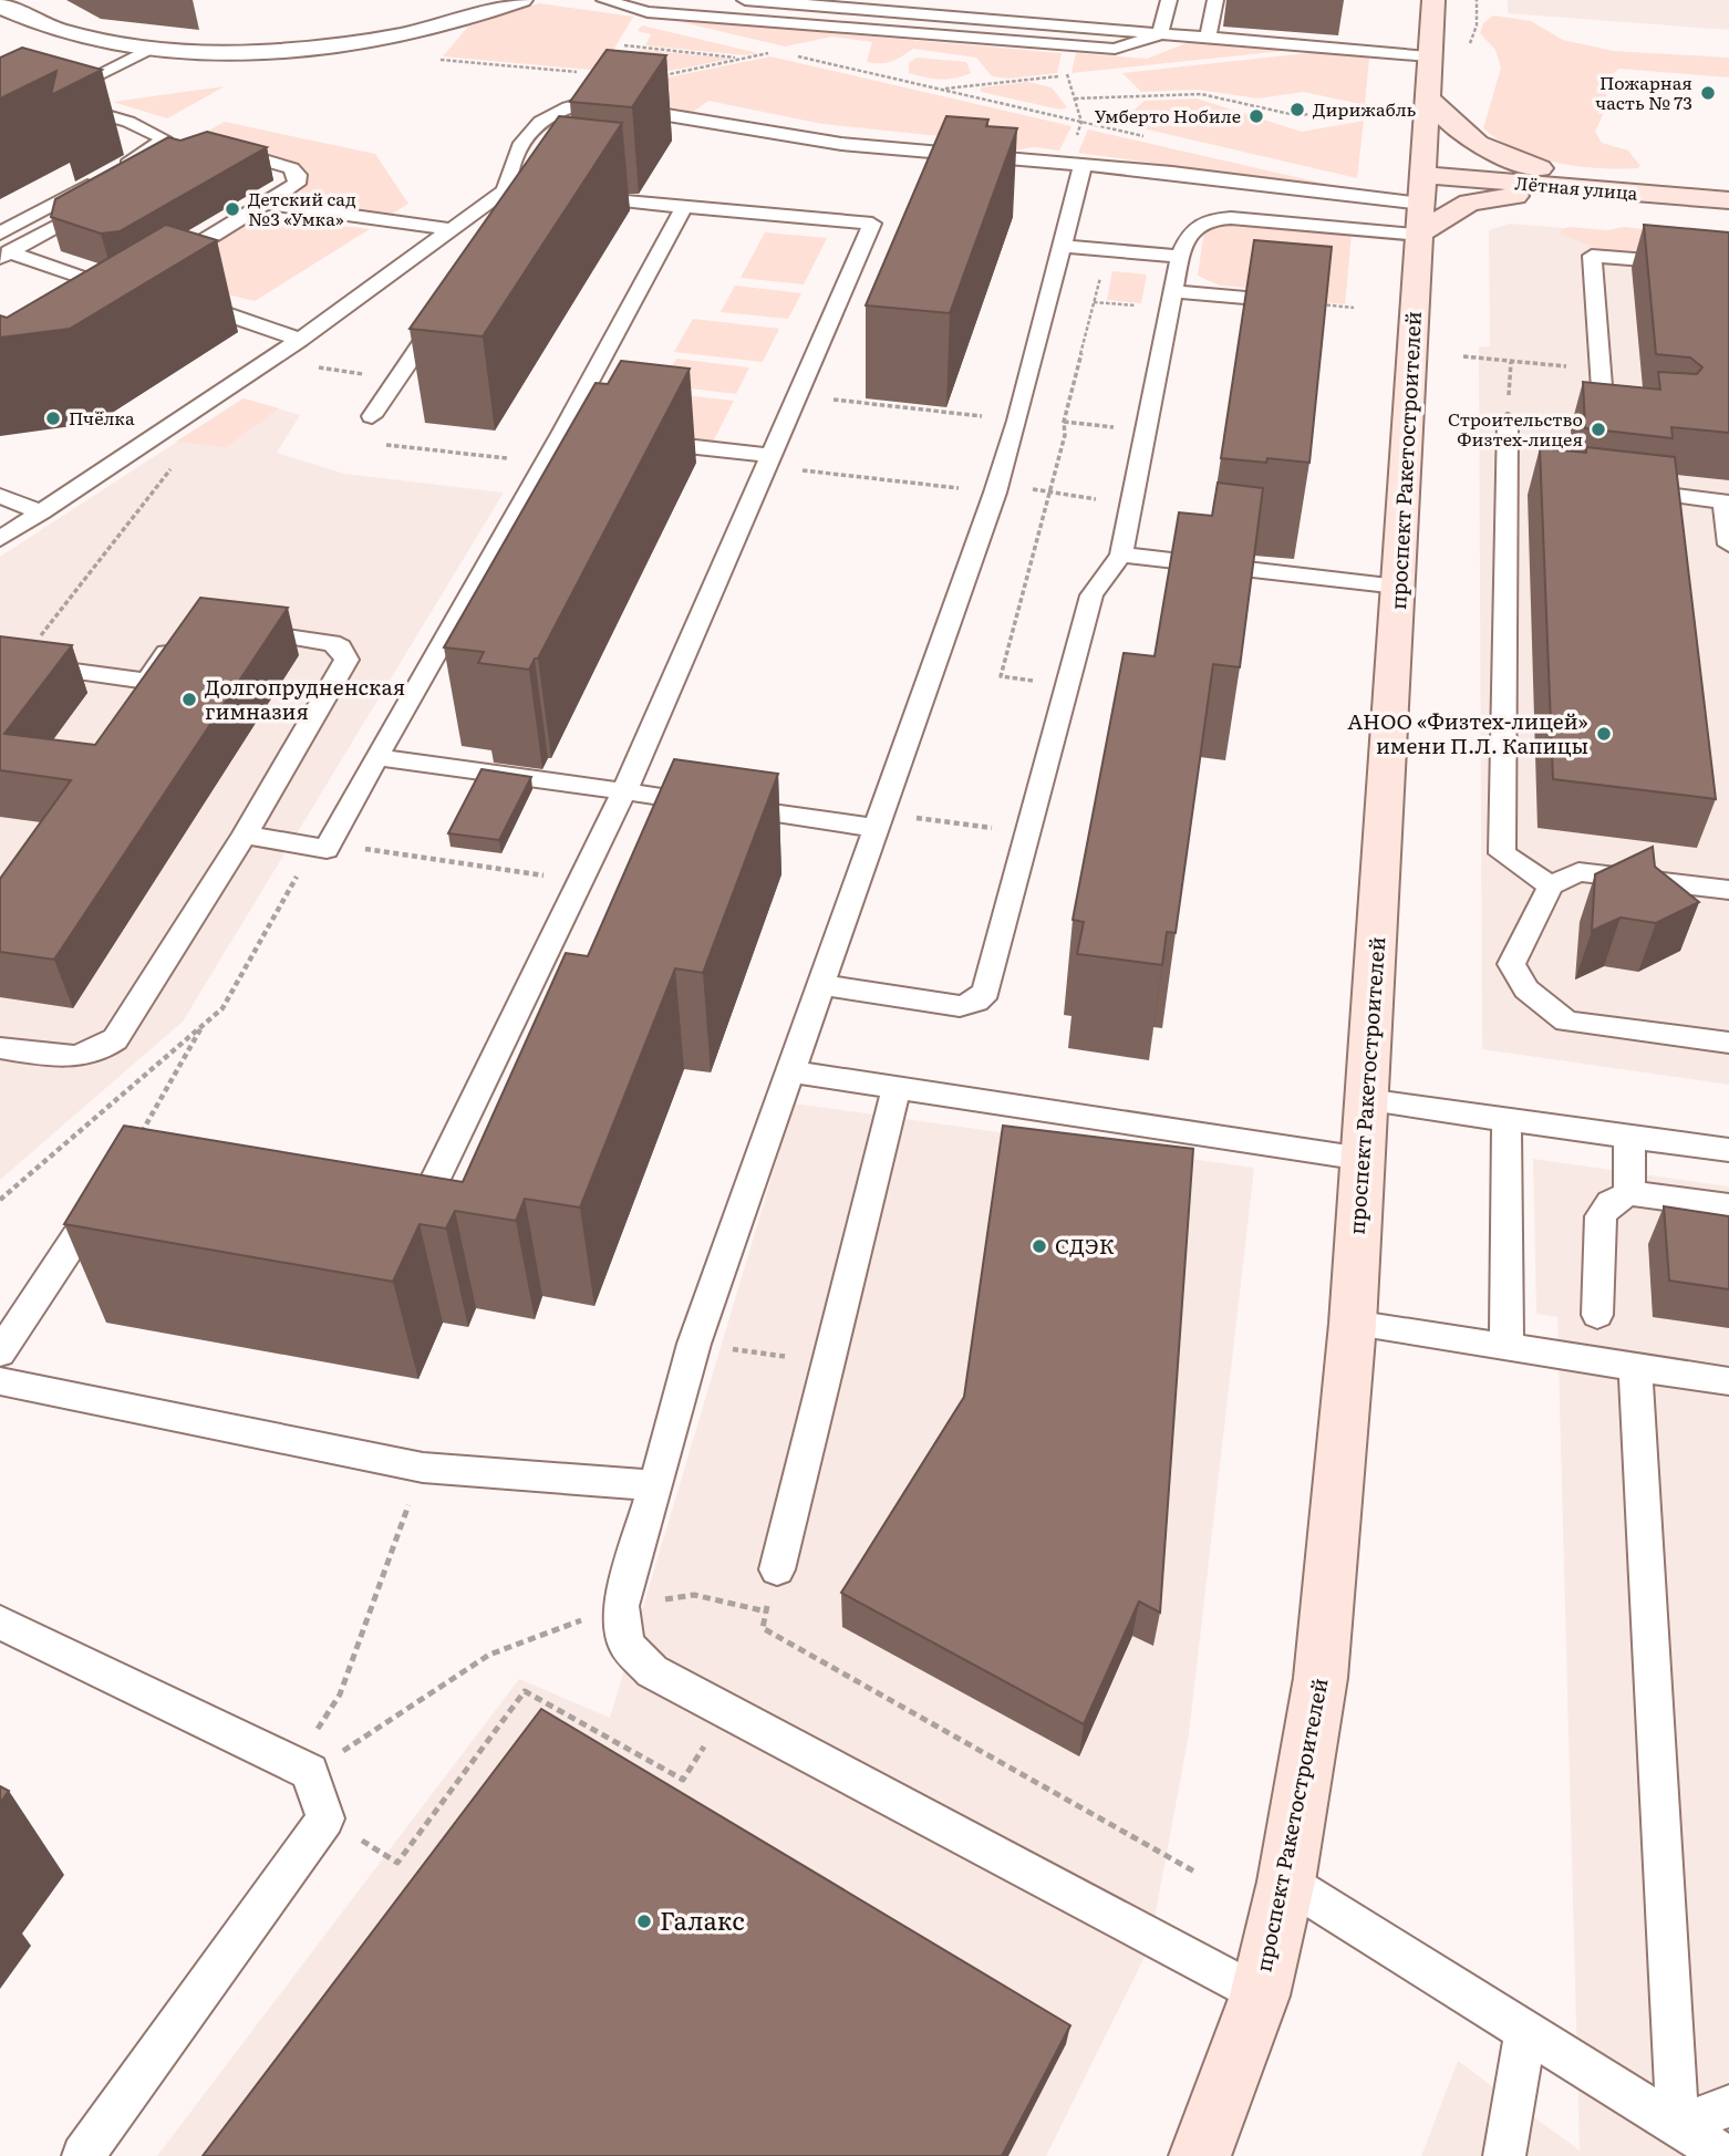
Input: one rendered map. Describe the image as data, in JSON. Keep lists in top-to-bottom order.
{
  "streets": {
    "main road": ["Лётная улица", "проспект Ракетостроителей"]
  },
  "crossings": [
    ["Лётная улица", "проспект Ракетостроителей"]
  ],
  "places": [
    "Пожарная часть № 73",
    "Дирижабль",
    "Умберто Нобиле",
    "Детский сад №3 «Умка»",
    "Пчёлка",
    "Строительство Физтех-лицея",
    "Долгопрудненская гимназия",
    "АНОО «Физтех-лицей» имени П.Л. Капицы",
    "СДЭК",
    "Галакс"
  ]
}
